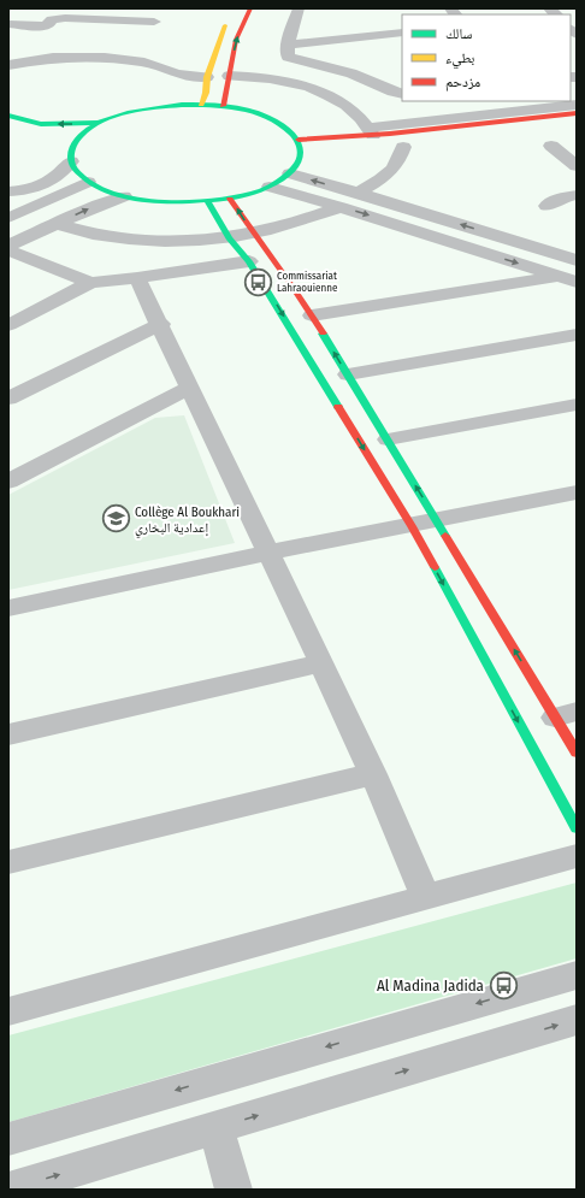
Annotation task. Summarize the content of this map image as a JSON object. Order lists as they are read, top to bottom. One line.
{"places":{"bus stop":["Commissariat Lahraouienne","Al Madina Jadida"],"school or university":["Collège Al Boukhari إعدادية البخاري"]},"legend":["سالك","بطيء","مزدحم"]}
